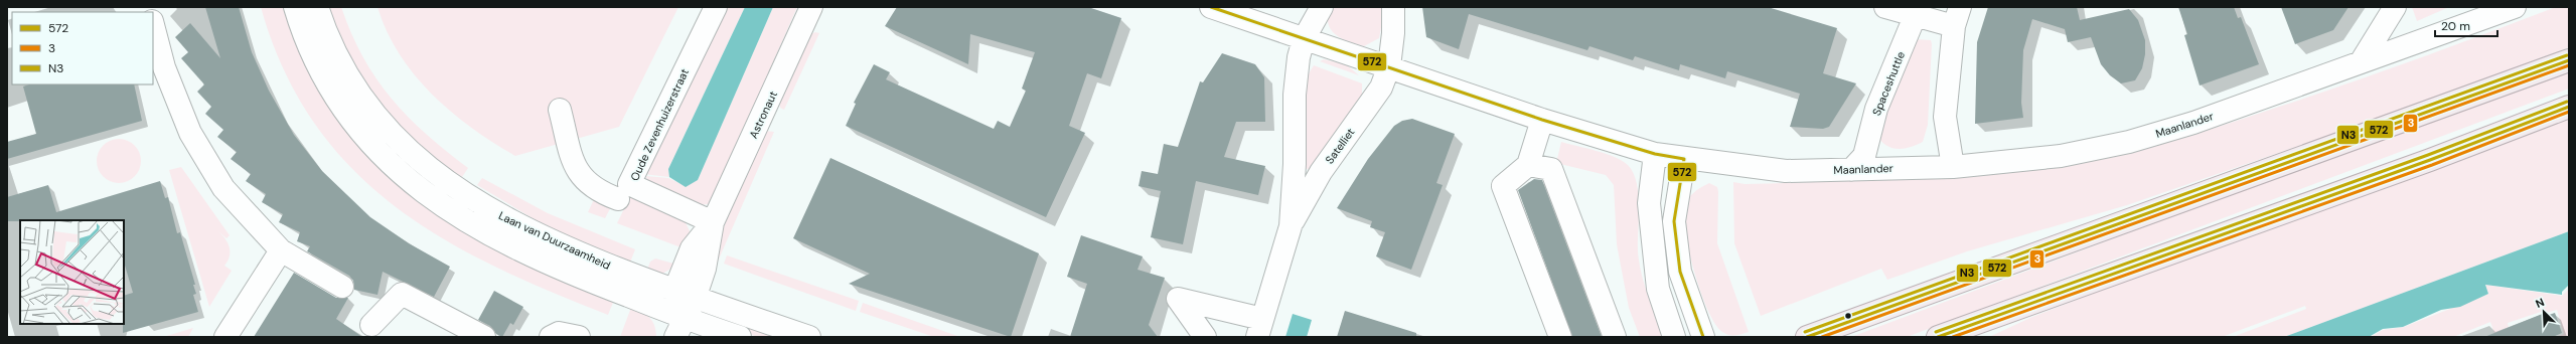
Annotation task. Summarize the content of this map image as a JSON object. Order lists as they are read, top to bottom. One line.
{"streets":{"street":["Spaceshuttle","Astronaut","Oude Zevenhuizerstraat","Maanlander","Satelliet","Laan van Duurzaamheid"]},"crossings":[["Spaceshuttle","Maanlander"],["Astronaut","Oude Zevenhuizerstraat"],["Astronaut","Laan van Duurzaamheid"],["Maanlander","Satelliet"]],"lines":["transit line 572","transit line N3","transit line 3"],"legend":["572","3","N3"],"scale_bar":"20 m","north":"top left"}
